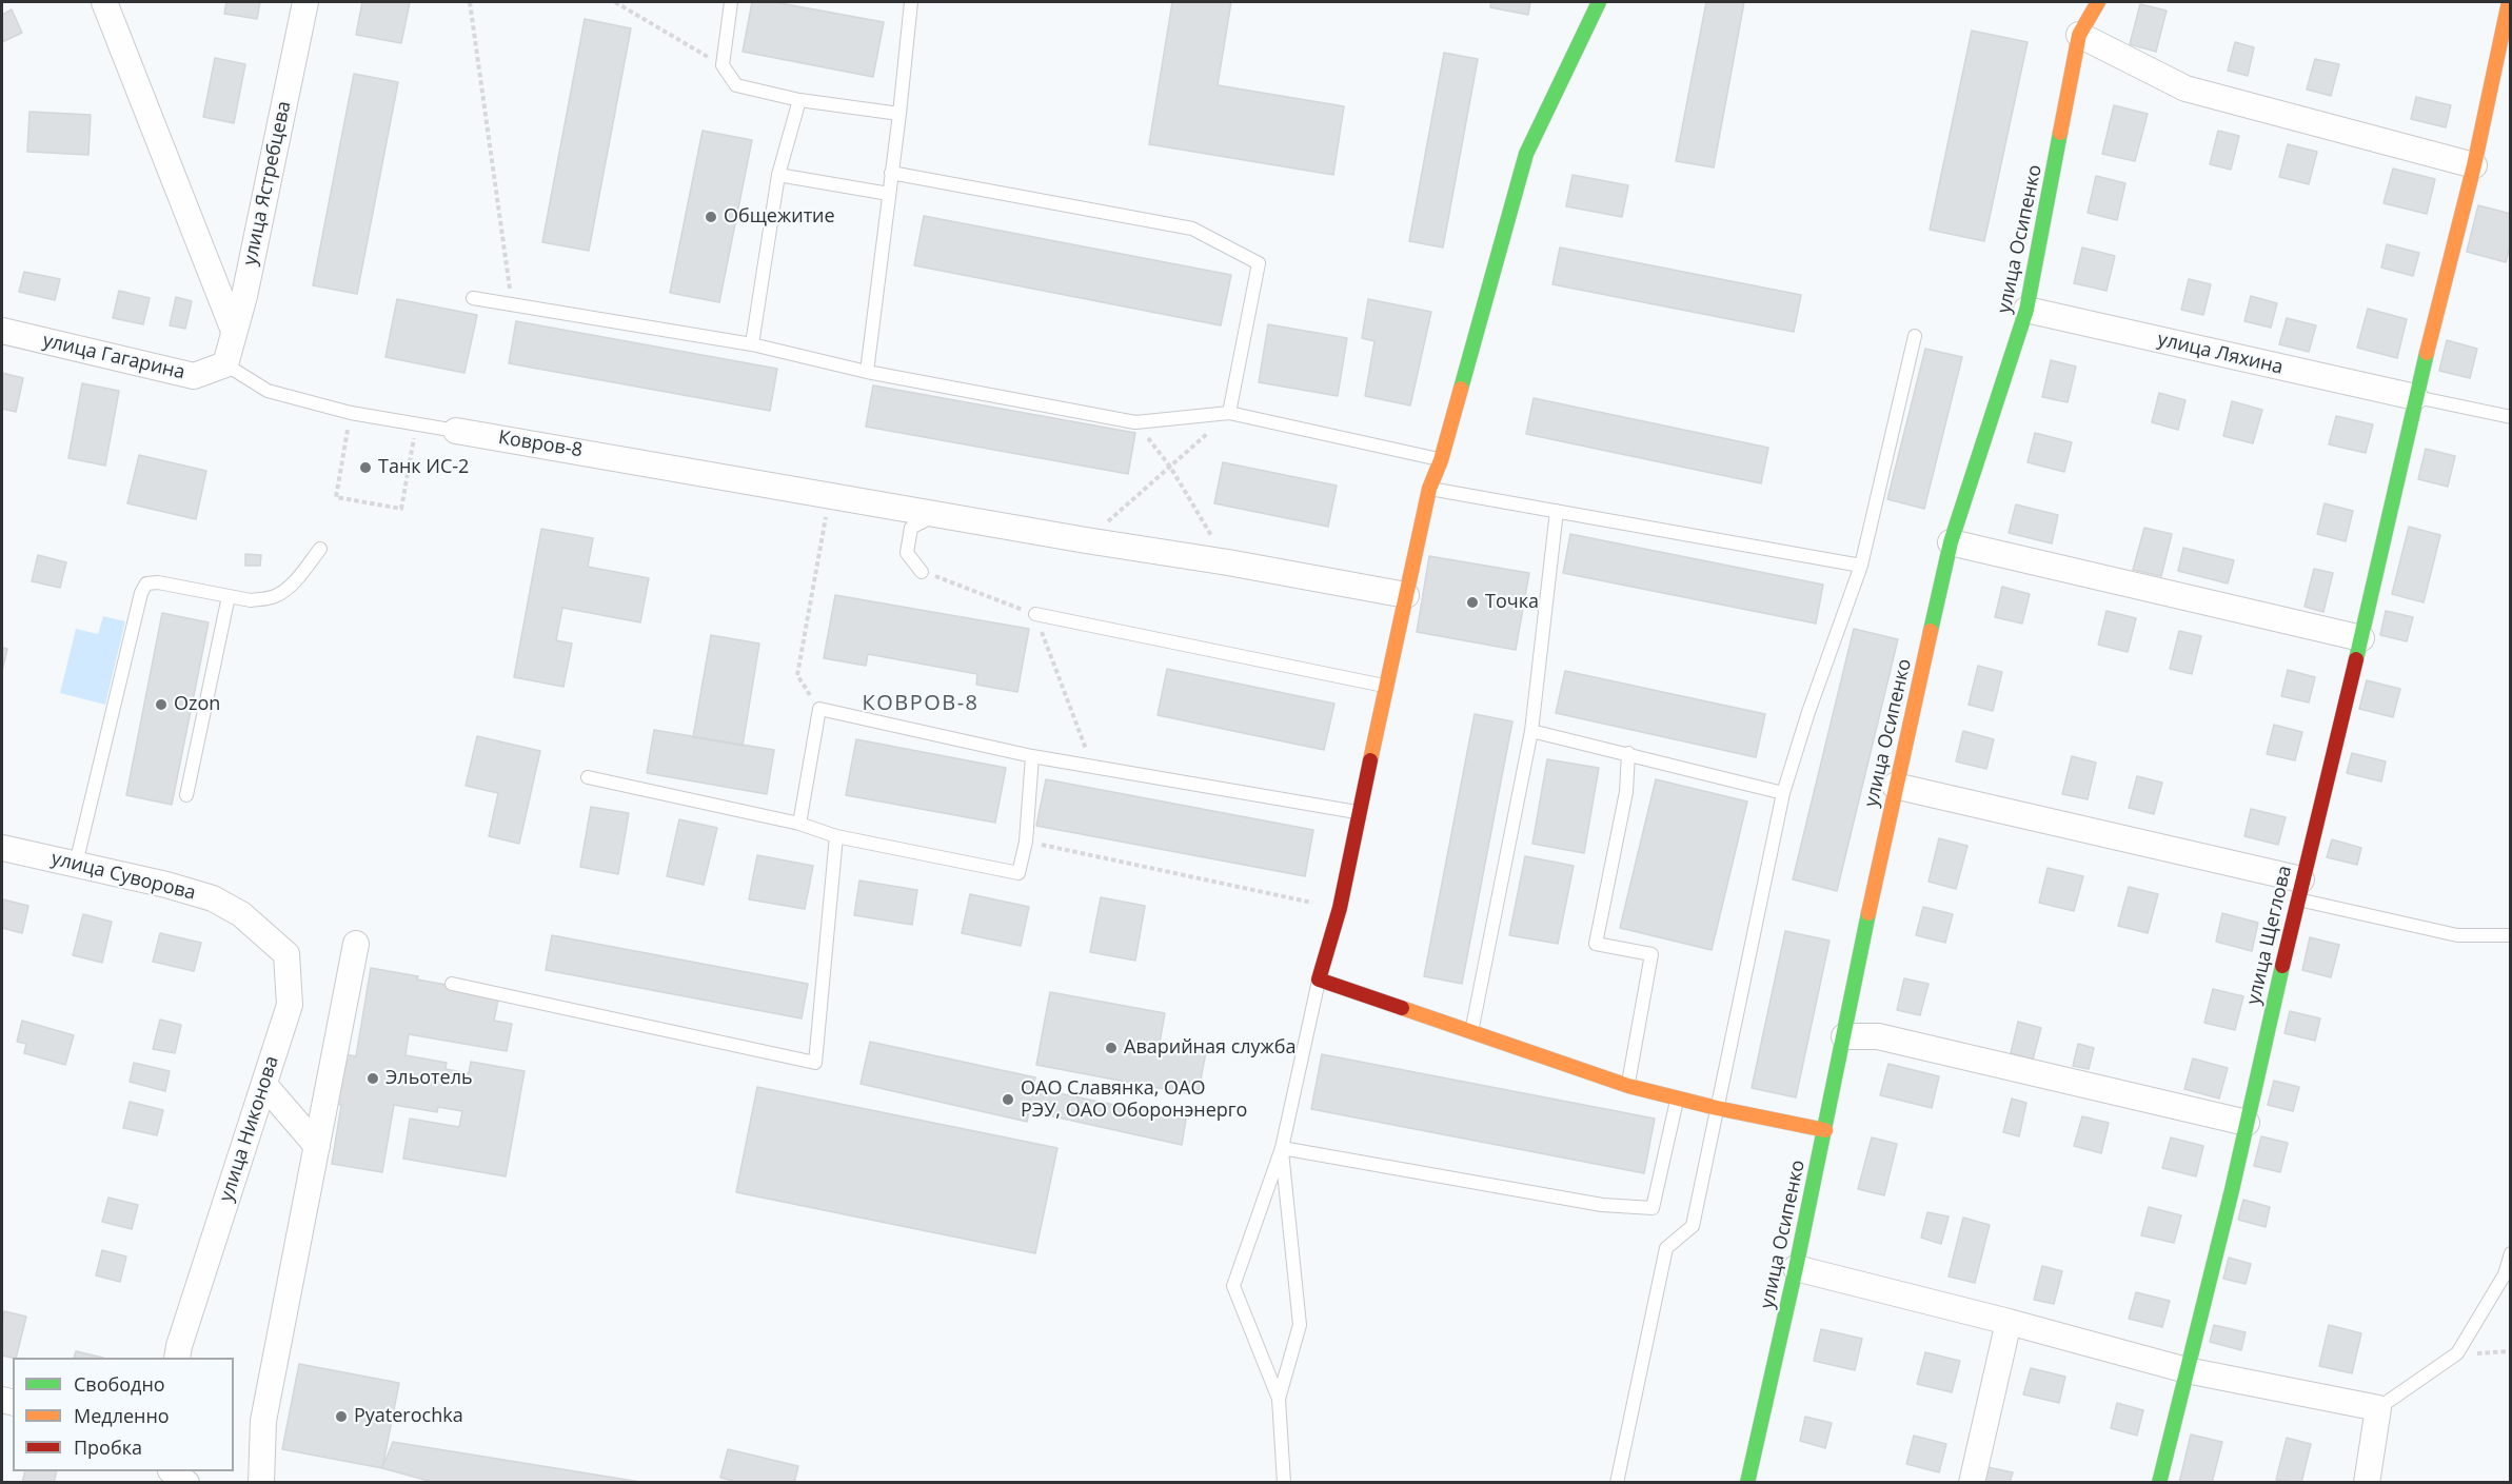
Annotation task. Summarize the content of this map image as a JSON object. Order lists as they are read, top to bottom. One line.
{"streets":{"street":["улица Ястребцева","улица Осипенко","улица Ляхина","улица Гагарина","Ковров-8","улица Суворова","улица Щеглова","улица Никонова"]},"crossings":[["улица Ястребцева","улица Гагарина"],["улица Осипенко","улица Ляхина"],["улица Ляхина","улица Щеглова"],["улица Суворова","улица Никонова"]],"districts":["КОВРОВ-8"],"places":["Общежитие","Танк ИС-2","Точка","Ozon","Аварийная служба","Эльотель","ОАО Славянка, ОАО РЭУ, ОАО Оборонэнерго","Pyaterochka"],"legend":["Свободно","Медленно","Пробка"]}
